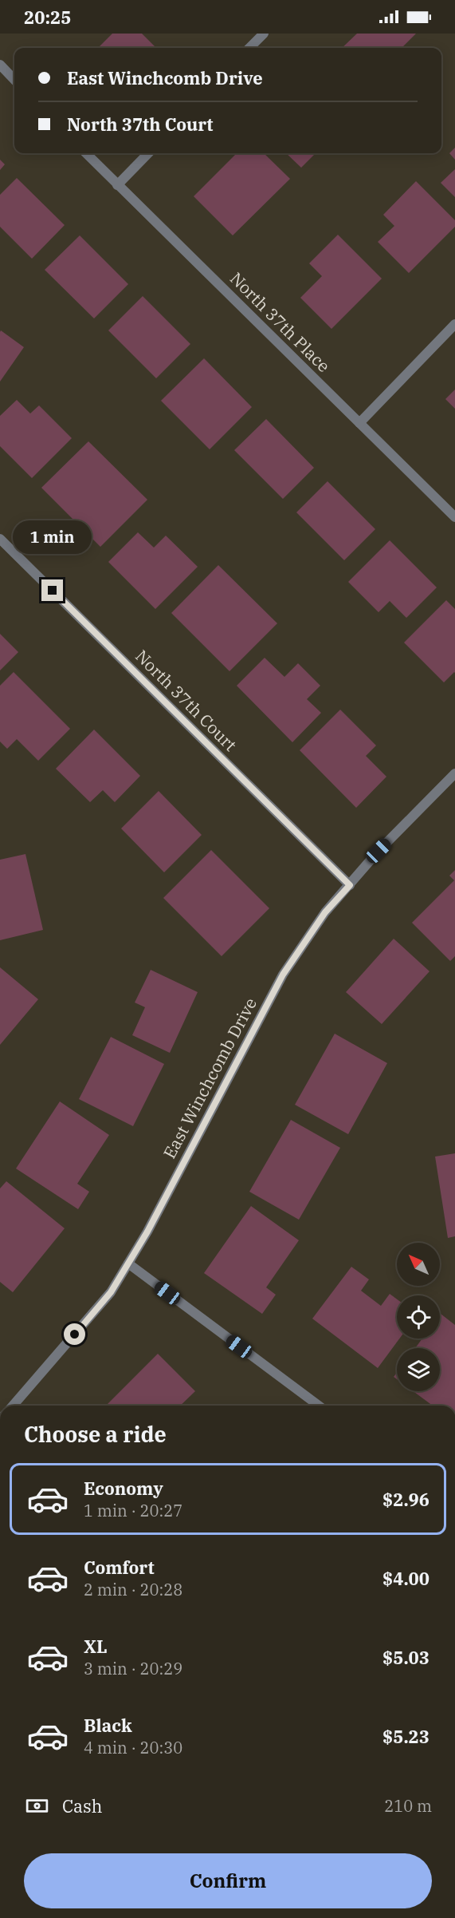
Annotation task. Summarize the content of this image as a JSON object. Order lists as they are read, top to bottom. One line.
{"streets":{"street":["North 37th Place","North 37th Court","East Winchcomb Drive"]},"crossings":[["North 37th Court","East Winchcomb Drive"]],"north":"top left","page":{"status":"20:25","banner":["East Winchcomb Drive","North 37th Court"],"bubble":"1 min","heading":"Choose a ride","list":[{"name":"Economy","note":"1 min · 20:27","value":"$2.96"},{"name":"Comfort","note":"2 min · 20:28","value":"$4.00"},{"name":"XL","note":"3 min · 20:29","value":"$5.03"},{"name":"Black","note":"4 min · 20:30","value":"$5.23"}],"pay":["Cash","210 m"],"buttons":"Confirm"}}
